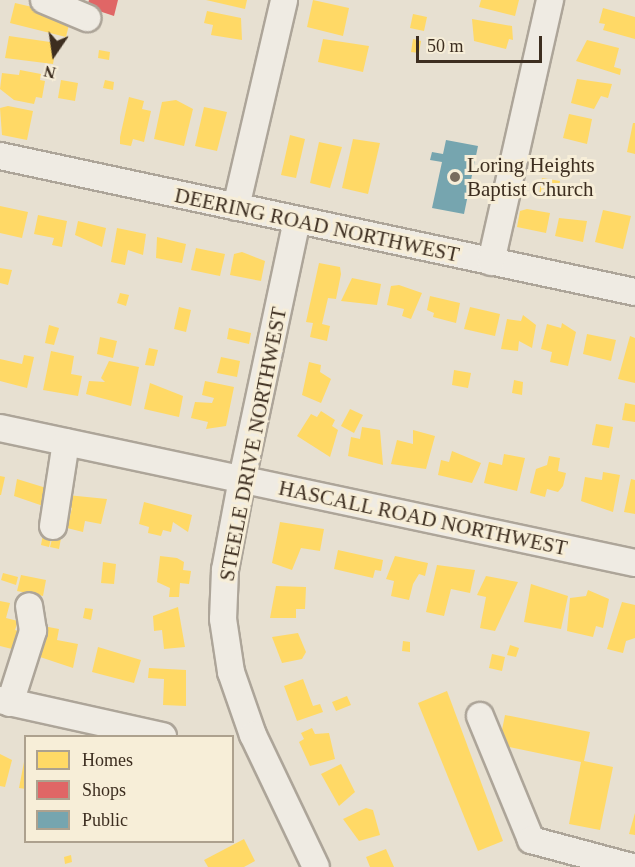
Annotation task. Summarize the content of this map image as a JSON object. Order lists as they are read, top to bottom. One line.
{"streets":{"street":["DEERING ROAD NORTHWEST","STEELE DRIVE NORTHWEST","HASCALL ROAD NORTHWEST"]},"crossings":[["DEERING ROAD NORTHWEST","STEELE DRIVE NORTHWEST"],["STEELE DRIVE NORTHWEST","HASCALL ROAD NORTHWEST"]],"places":["Loring Heights Baptist Church"],"legend":["Homes","Shops","Public"],"scale_bar":"50 m","north":"bottom"}
